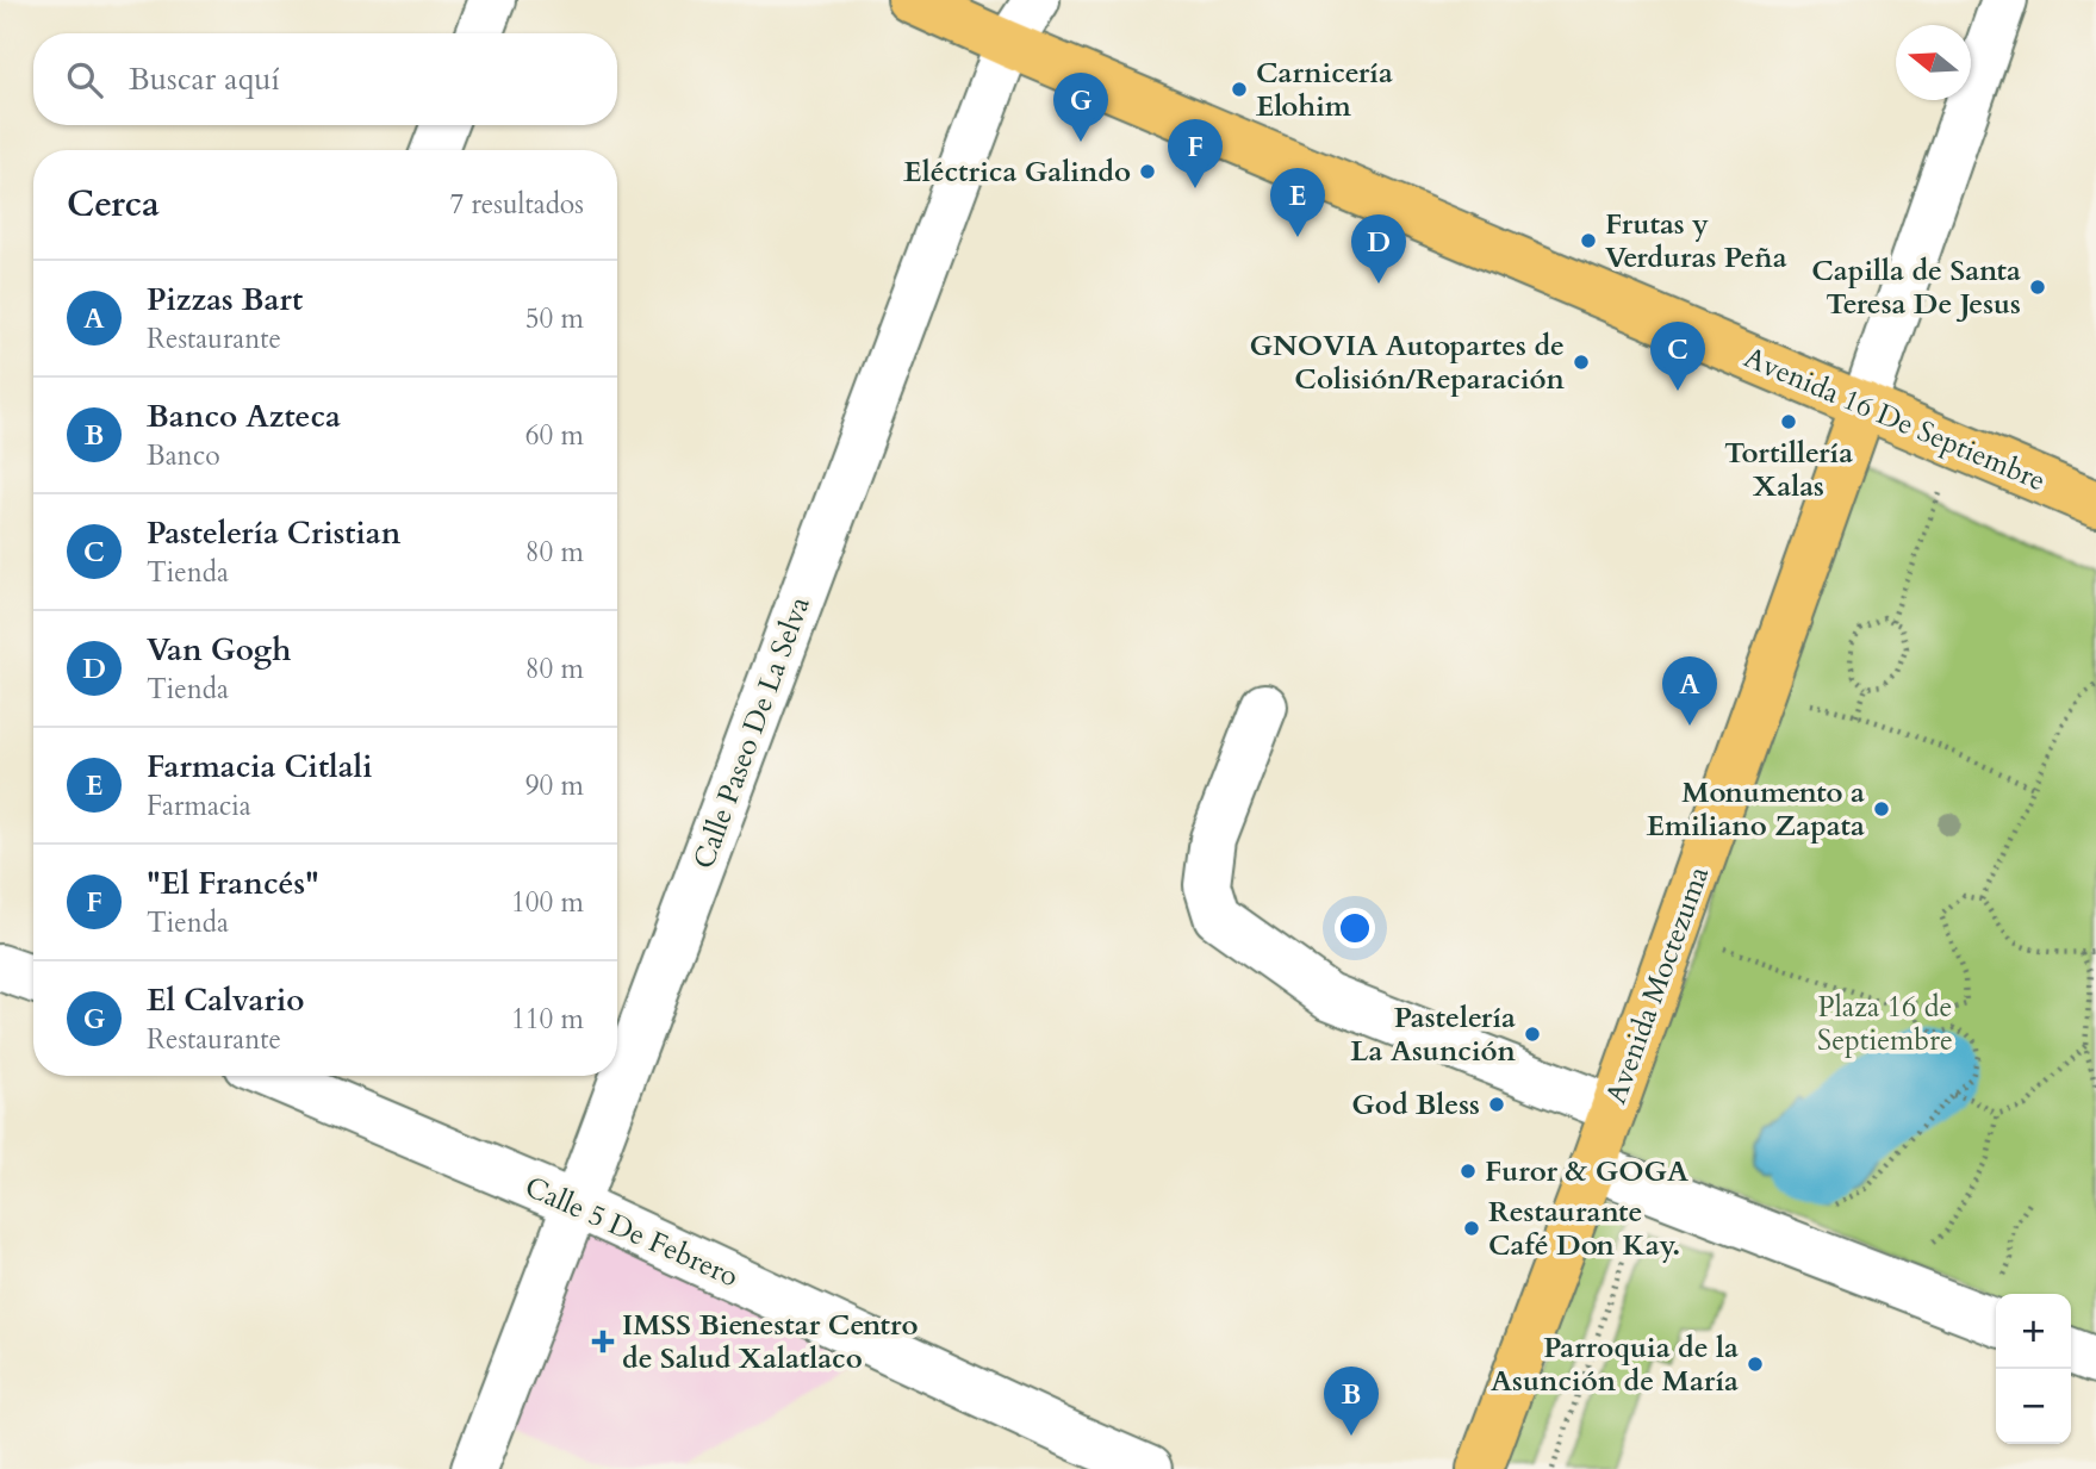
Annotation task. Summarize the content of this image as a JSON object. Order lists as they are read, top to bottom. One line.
{"streets":{"main road":["Avenida 16 De Septiembre","Avenida Moctezuma"],"street":["Calle Paseo De La Selva","Calle 5 De Febrero"]},"crossings":[["Avenida 16 De Septiembre","Calle Paseo De La Selva"],["Avenida 16 De Septiembre","Avenida Moctezuma"],["Calle Paseo De La Selva","Calle 5 De Febrero"]],"parks":["Plaza 16 de Septiembre"],"places":{"other":["Carnicería Elohim","Eléctrica Galindo","Frutas y Verduras Peña","Capilla de Santa Teresa De Jesus","GNOVIA Autopartes de Colisión/Reparación","Tortillería Xalas","Monumento a Emiliano Zapata","Pastelería La Asunción","God Bless","Furor & GOGA","Restaurante Café Don Kay.","Parroquia de la Asunción de María"],"health":["IMSS Bienestar Centro de Salud Xalatlaco"]},"north":"left","page":{"search":"Buscar aquí","pins":["G","F","E","D","C","A","B"],"heading":["Cerca","7 resultados"],"list":[{"mark":"A","name":"Pizzas Bart","note":"Restaurante","value":"50 m"},{"mark":"B","name":"Banco Azteca","note":"Banco","value":"60 m"},{"mark":"C","name":"Pastelería Cristian","note":"Tienda","value":"80 m"},{"mark":"D","name":"Van Gogh","note":"Tienda","value":"80 m"},{"mark":"E","name":"Farmacia Citlali","note":"Farmacia","value":"90 m"},{"mark":"F","name":"\"El Francés\"","note":"Tienda","value":"100 m"},{"mark":"G","name":"El Calvario","note":"Restaurante","value":"110 m"}],"map_buttons":["+","−"]}}
